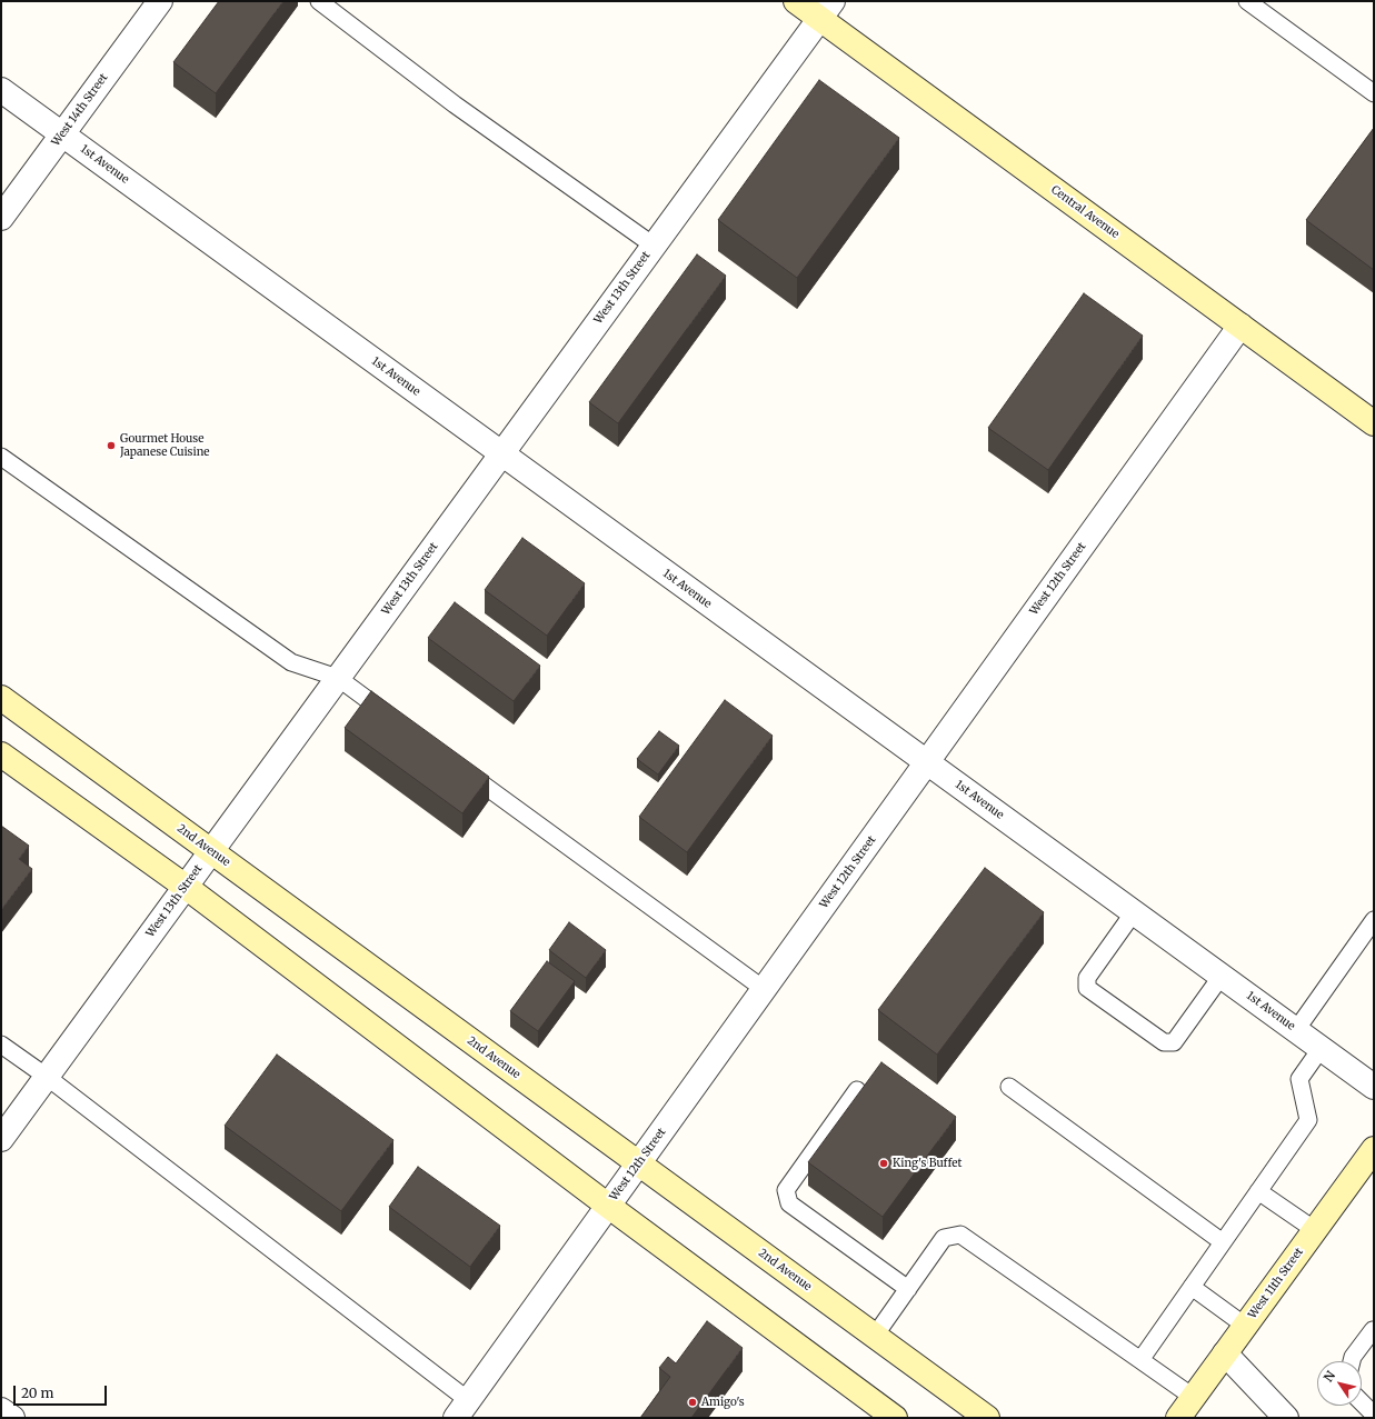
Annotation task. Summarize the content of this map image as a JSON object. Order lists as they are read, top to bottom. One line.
{"streets":{"main road":["Central Avenue","2nd Avenue","West 11th Street"],"street":["West 14th Street","1st Avenue","West 13th Street","West 12th Street"]},"crossings":[["West 14th Street","1st Avenue"],["1st Avenue","West 13th Street"],["1st Avenue","West 12th Street"],["Central Avenue","West 13th Street"],["Central Avenue","West 12th Street"],["West 13th Street","2nd Avenue"],["West 12th Street","2nd Avenue"]],"places":["Gourmet House Japanese Cuisine","King's Buffet","Amigo's"],"scale_bar":"20 m","north":"top left"}
